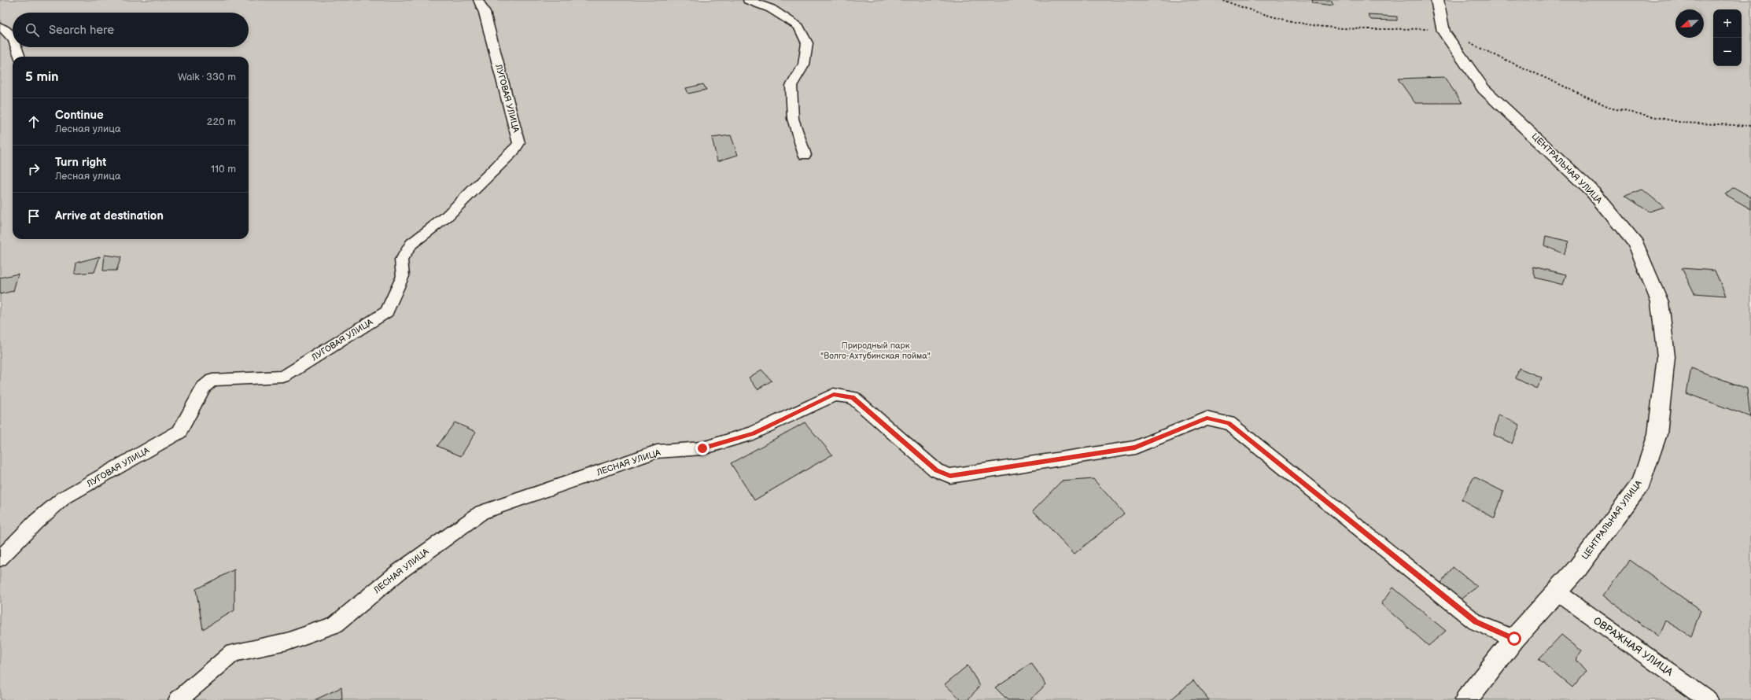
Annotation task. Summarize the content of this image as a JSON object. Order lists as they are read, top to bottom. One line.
{"streets":{"street":["ЛУГОВАЯ УЛИЦА","ЦЕНТРАЛЬНАЯ УЛИЦА","ЛЕСНАЯ УЛИЦА","ОВРАЖНАЯ УЛИЦА"]},"crossings":[["ЦЕНТРАЛЬНАЯ УЛИЦА","ЛЕСНАЯ УЛИЦА"],["ЦЕНТРАЛЬНАЯ УЛИЦА","ОВРАЖНАЯ УЛИЦА"]],"parks":["Природный парк \"Волго-Ахтубинская пойма\""],"north":"bottom left","page":{"map_buttons":["+","−"],"search":"Search here","heading":["5 min","Walk · 330 m"],"list":[["Continue","Лесная улица","220 m"],["Turn right","Лесная улица","110 m"],"Arrive at destination"]}}
